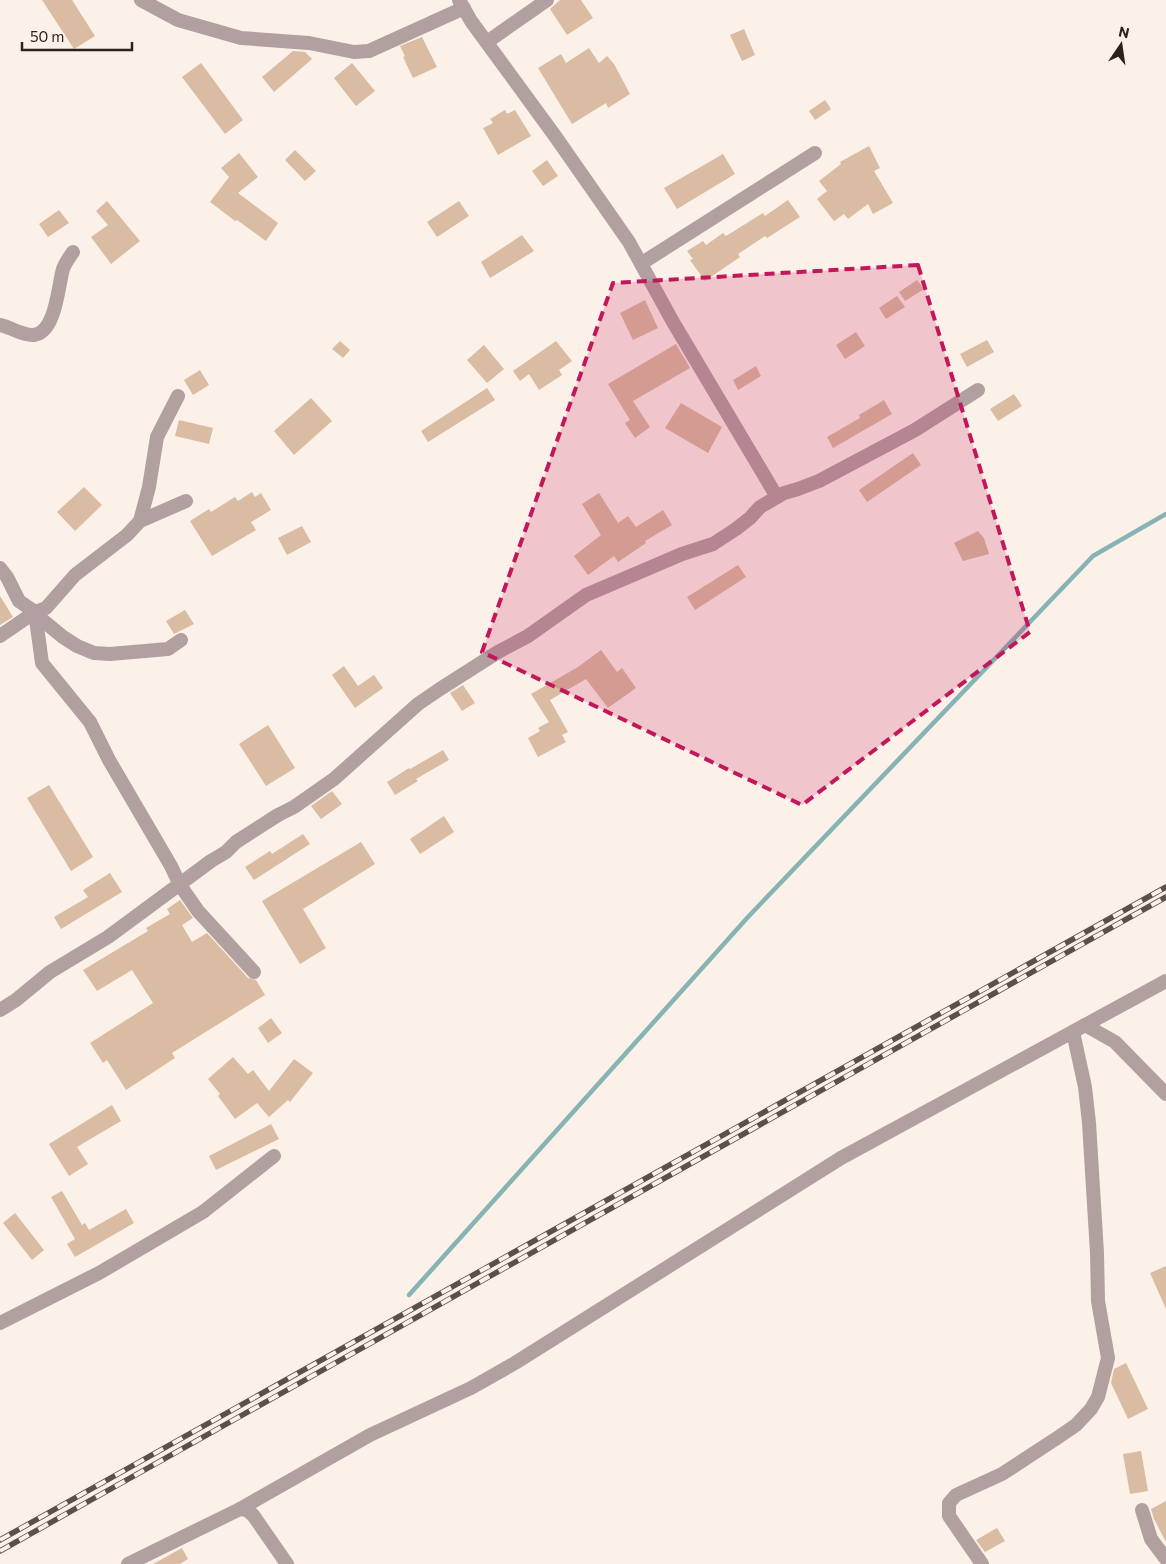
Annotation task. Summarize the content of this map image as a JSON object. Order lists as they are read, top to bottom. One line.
{"scale_bar":"50 m","north":"top"}
